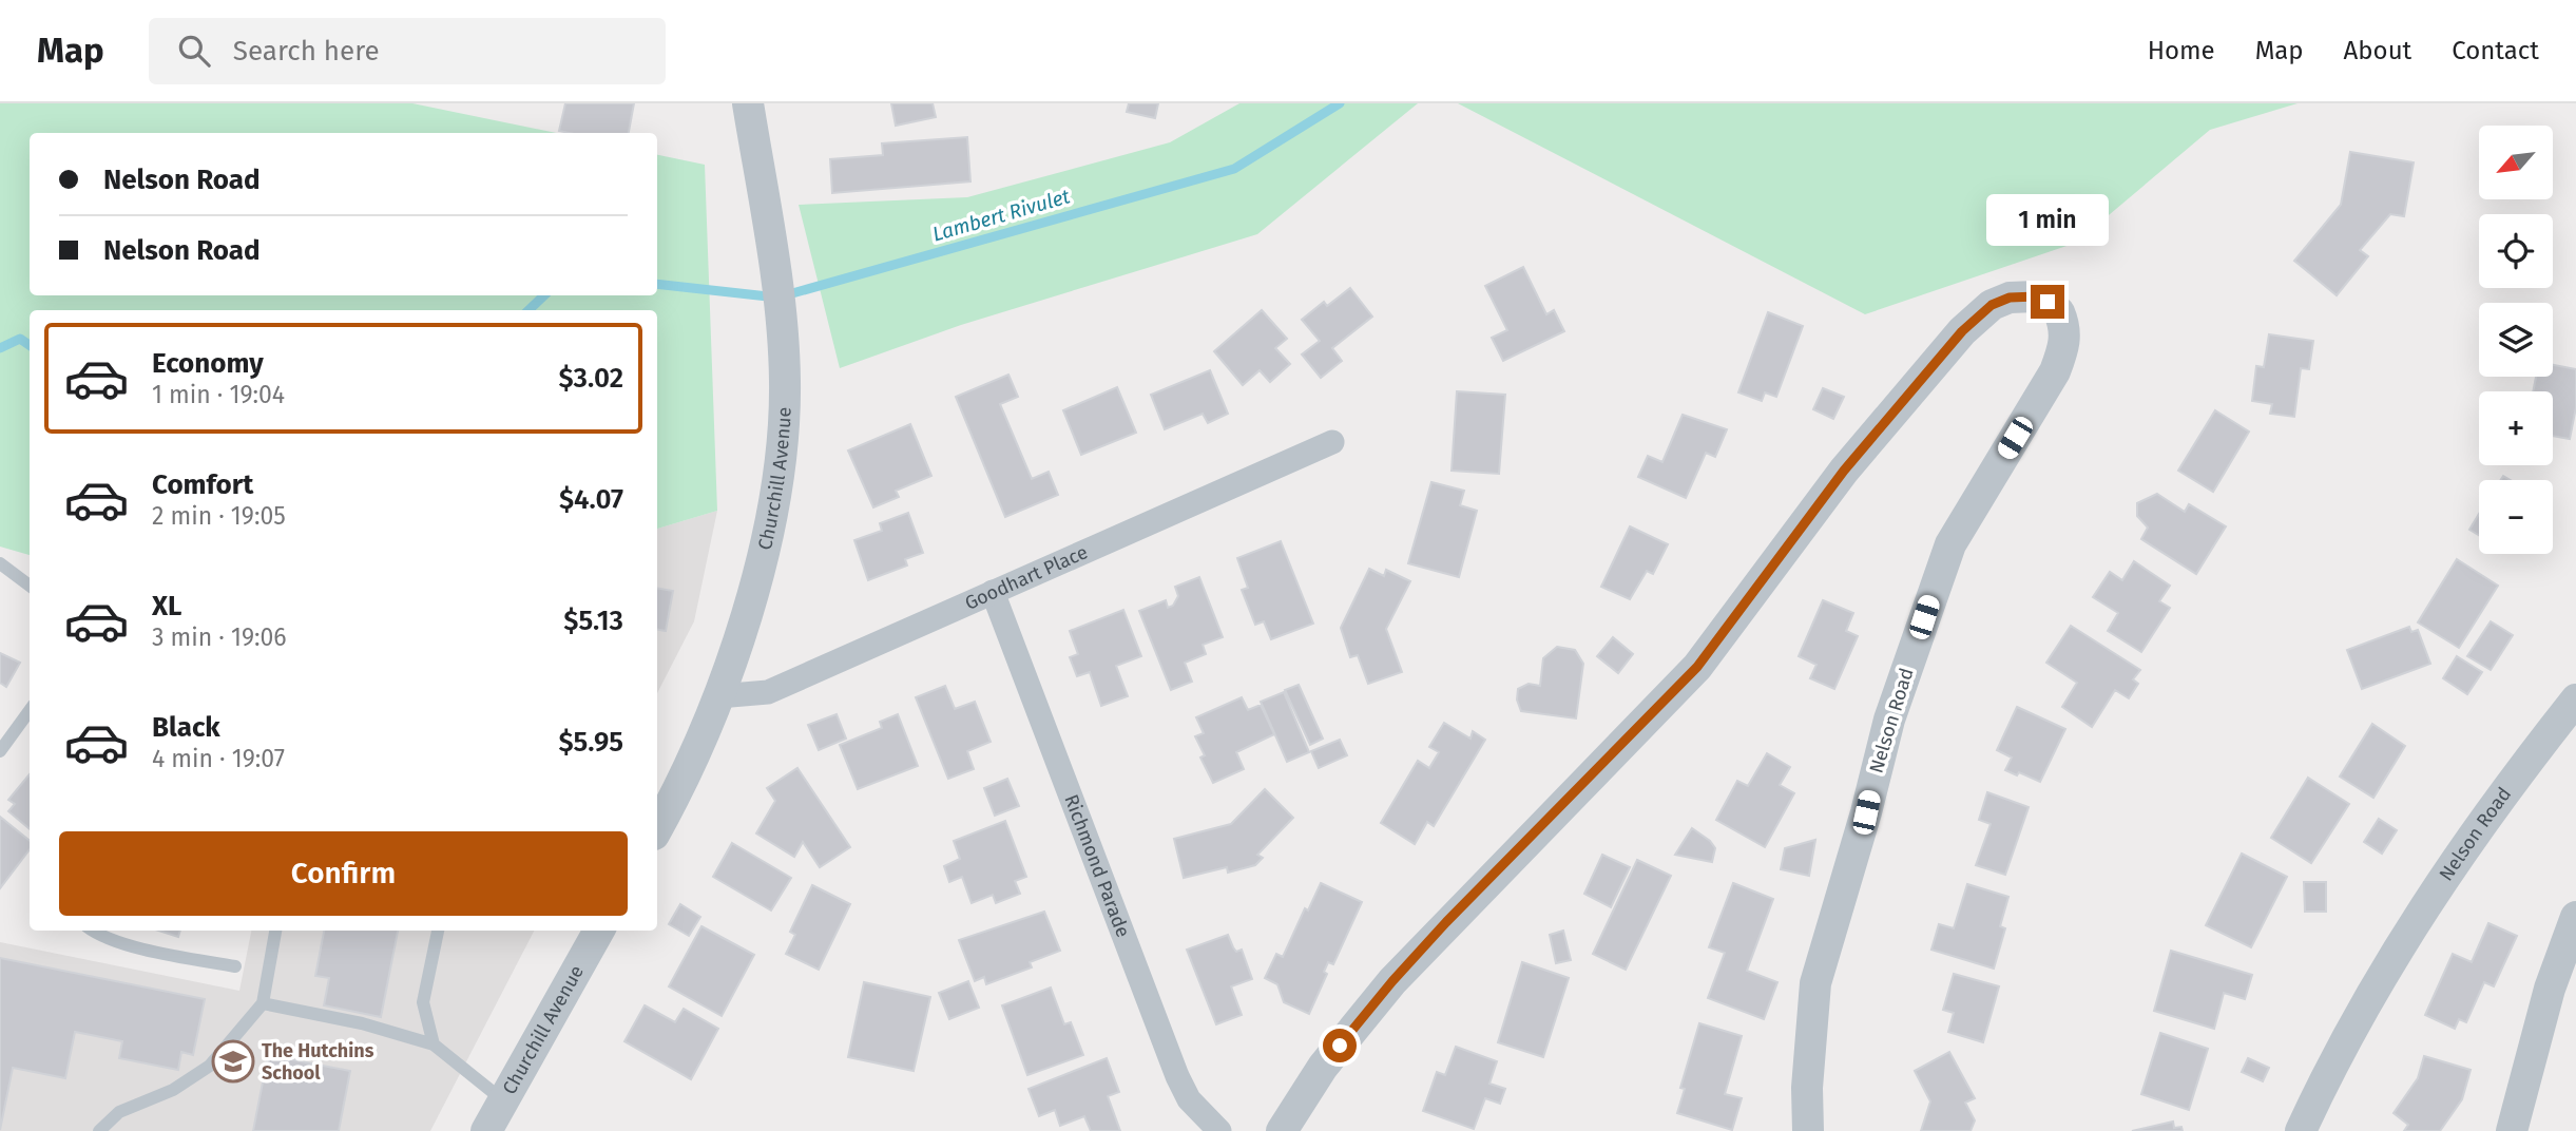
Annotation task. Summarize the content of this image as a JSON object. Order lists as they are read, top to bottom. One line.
{"streets":{"street":["Churchill Avenue","Goodhart Place","Nelson Road","Richmond Parade"]},"crossings":[["Churchill Avenue","Goodhart Place"],["Goodhart Place","Richmond Parade"]],"water":["Lambert Rivulet"],"places":{"school or university":["The Hutchins School"]},"north":"bottom left","page":{"header":"Map","search":"Search here","nav":["Home","Map","About","Contact"],"map_buttons":["+","−"],"banner":["Nelson Road","Nelson Road"],"bubble":"1 min","list":[{"name":"Economy","note":"1 min · 19:04","value":"$3.02"},{"name":"Comfort","note":"2 min · 19:05","value":"$4.07"},{"name":"XL","note":"3 min · 19:06","value":"$5.13"},{"name":"Black","note":"4 min · 19:07","value":"$5.95"}],"buttons":"Confirm"}}
